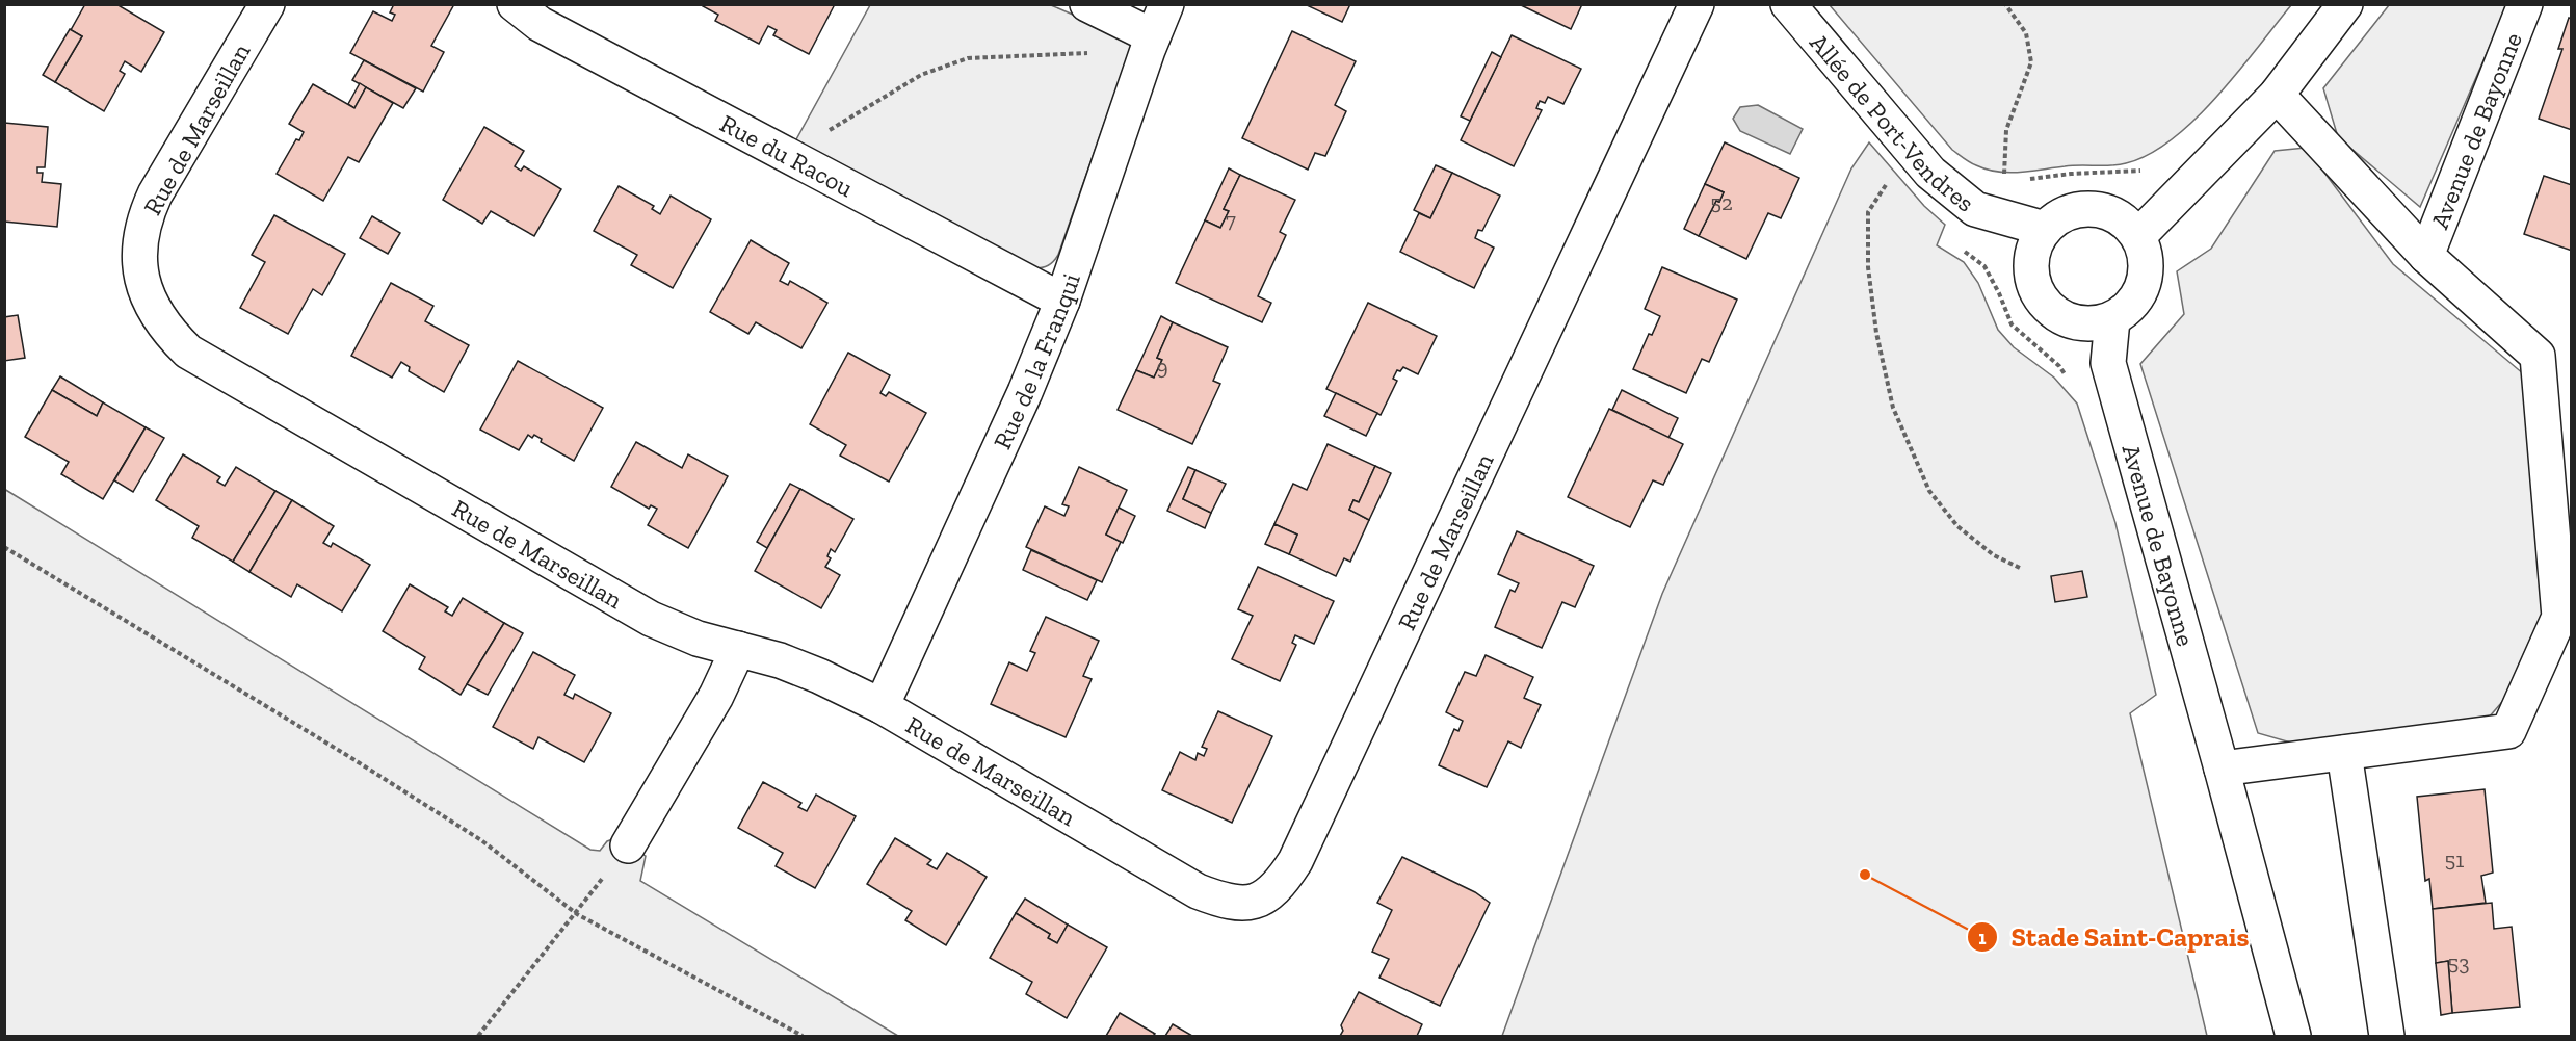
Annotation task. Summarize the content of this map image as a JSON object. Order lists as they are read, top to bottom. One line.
{"streets":{"street":["Allée de Port-Vendres","Rue de Marseillan","Avenue de Bayonne","Rue du Racou","Rue de la Franqui"]},"crossings":[["Allée de Port-Vendres","Avenue de Bayonne"],["Rue de Marseillan","Rue de la Franqui"],["Rue du Racou","Rue de la Franqui"]],"places":["Stade Saint-Caprais"],"house_numbers":["52","7","9","51","53"]}
